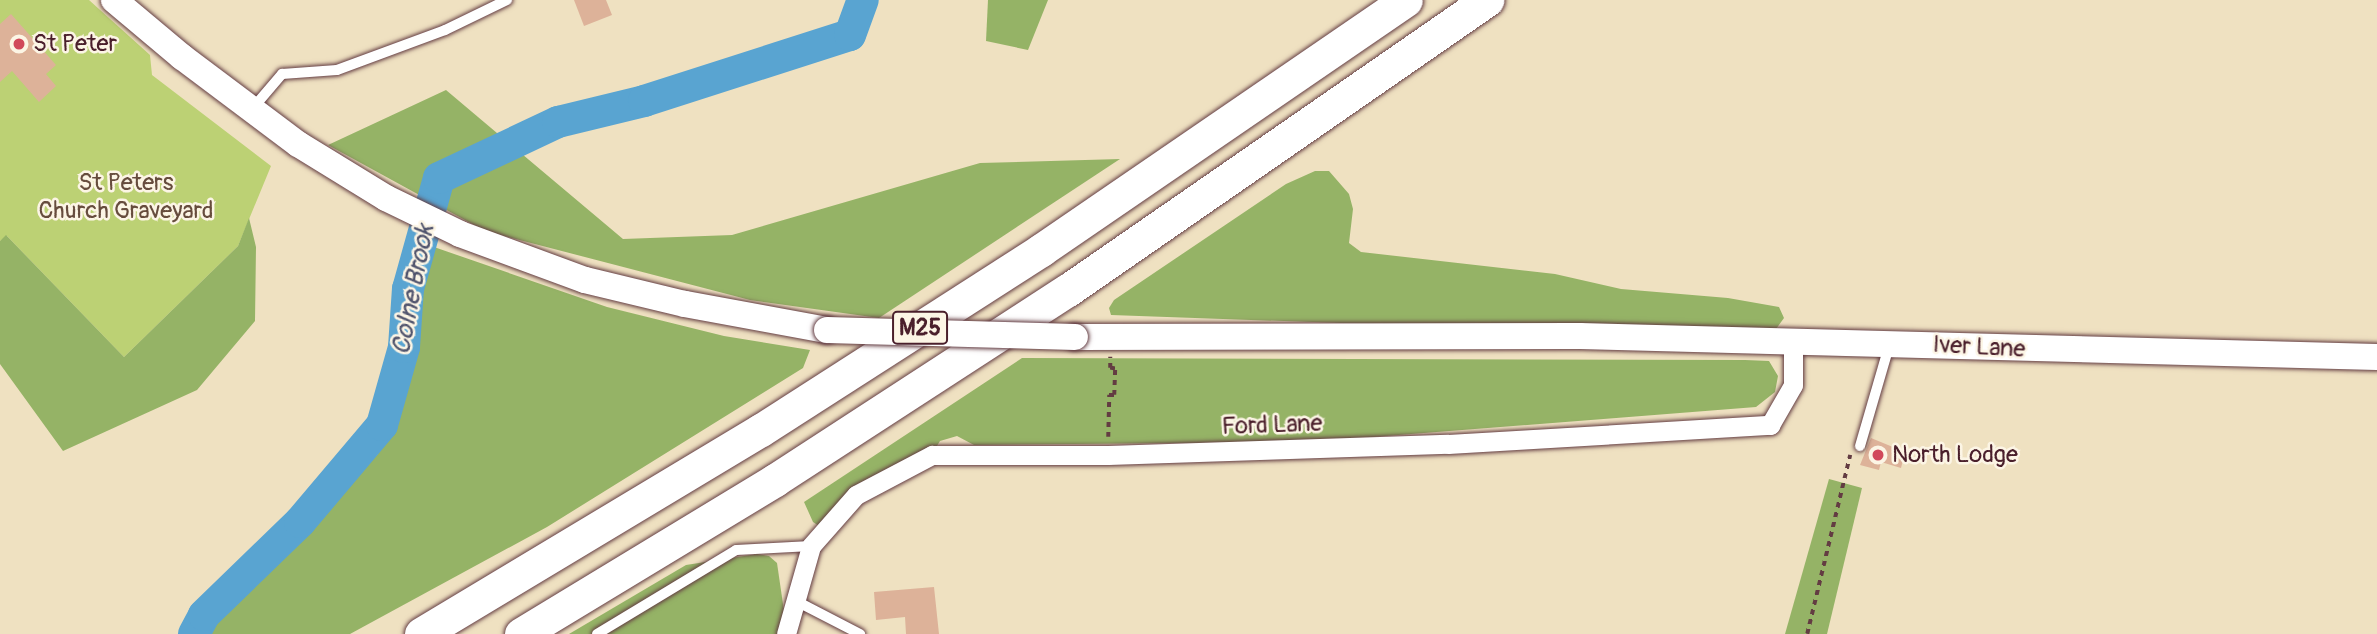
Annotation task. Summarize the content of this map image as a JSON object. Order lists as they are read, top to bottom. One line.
{"streets":{"highway":["M25"],"main road":["Iver Lane"],"street":["Ford Lane"]},"crossings":[["Iver Lane","Ford Lane"]],"water":["Colne Brook"],"parks":["St Peters Church Graveyard"],"places":["St Peter","North Lodge"]}
